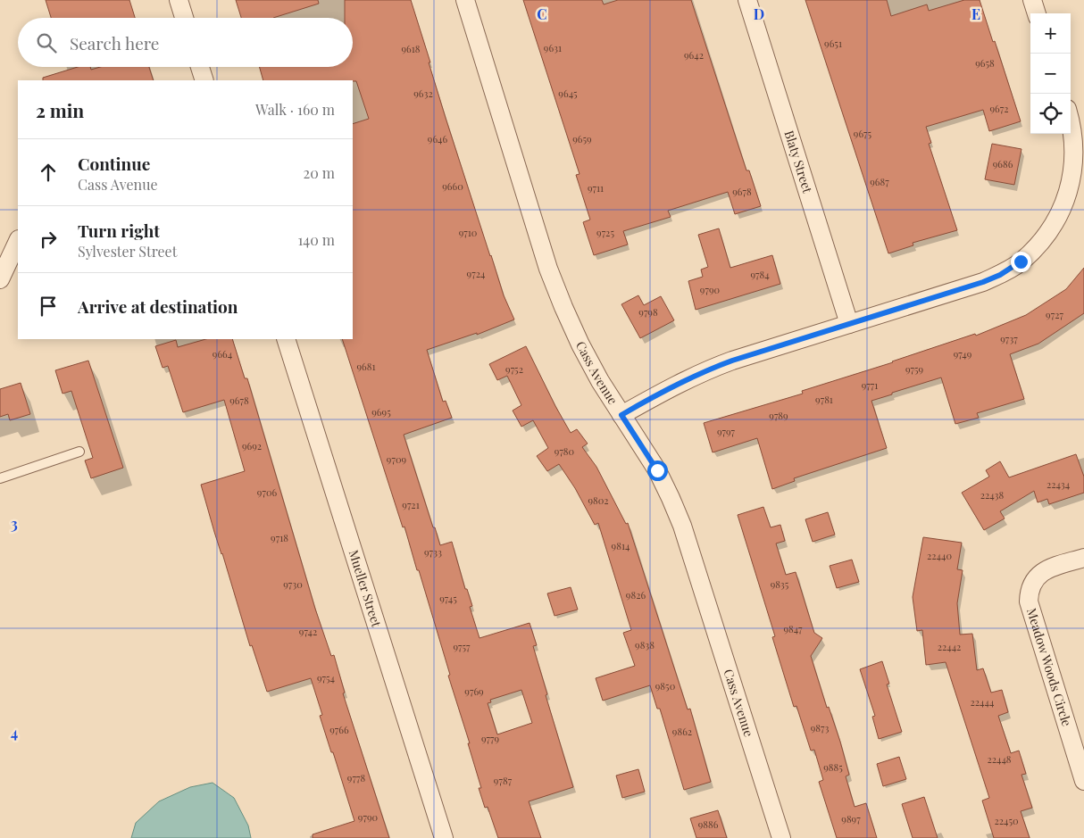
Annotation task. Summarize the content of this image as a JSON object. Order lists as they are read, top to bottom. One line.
{"streets":{"street":["Blaty Street","Cass Avenue","Mueller Street","Meadow Woods Circle"]},"house_numbers":["9651","9631","9618","9642","9658","9632","9645","9672","9675","9646","9659","9686","9687","9660","9711","9678","9710","9725","9724","9784","9790","9798","9727","9737","9664","9749","9681","9752","9759","9771","9781","9678","9695","9789","9797","9692","9780","9709","22434","9706","22438","9802","9721","9718","9814","9733","22440","9730","9835","9826","9745","9847","9742","9838","9757","22442","9754","9850","9769","22444","9873","9766","9862","9779","22448","9885","9778","9787","9790","9897","22450","9886"],"page":{"map_buttons":["+","−"],"search":"Search here","heading":["2 min","Walk · 160 m"],"list":[["Continue","Cass Avenue","20 m"],["Turn right","Sylvester Street","140 m"],"Arrive at destination"]},"grid":{"columns":["C","D","E"],"rows":["3","4"]}}
